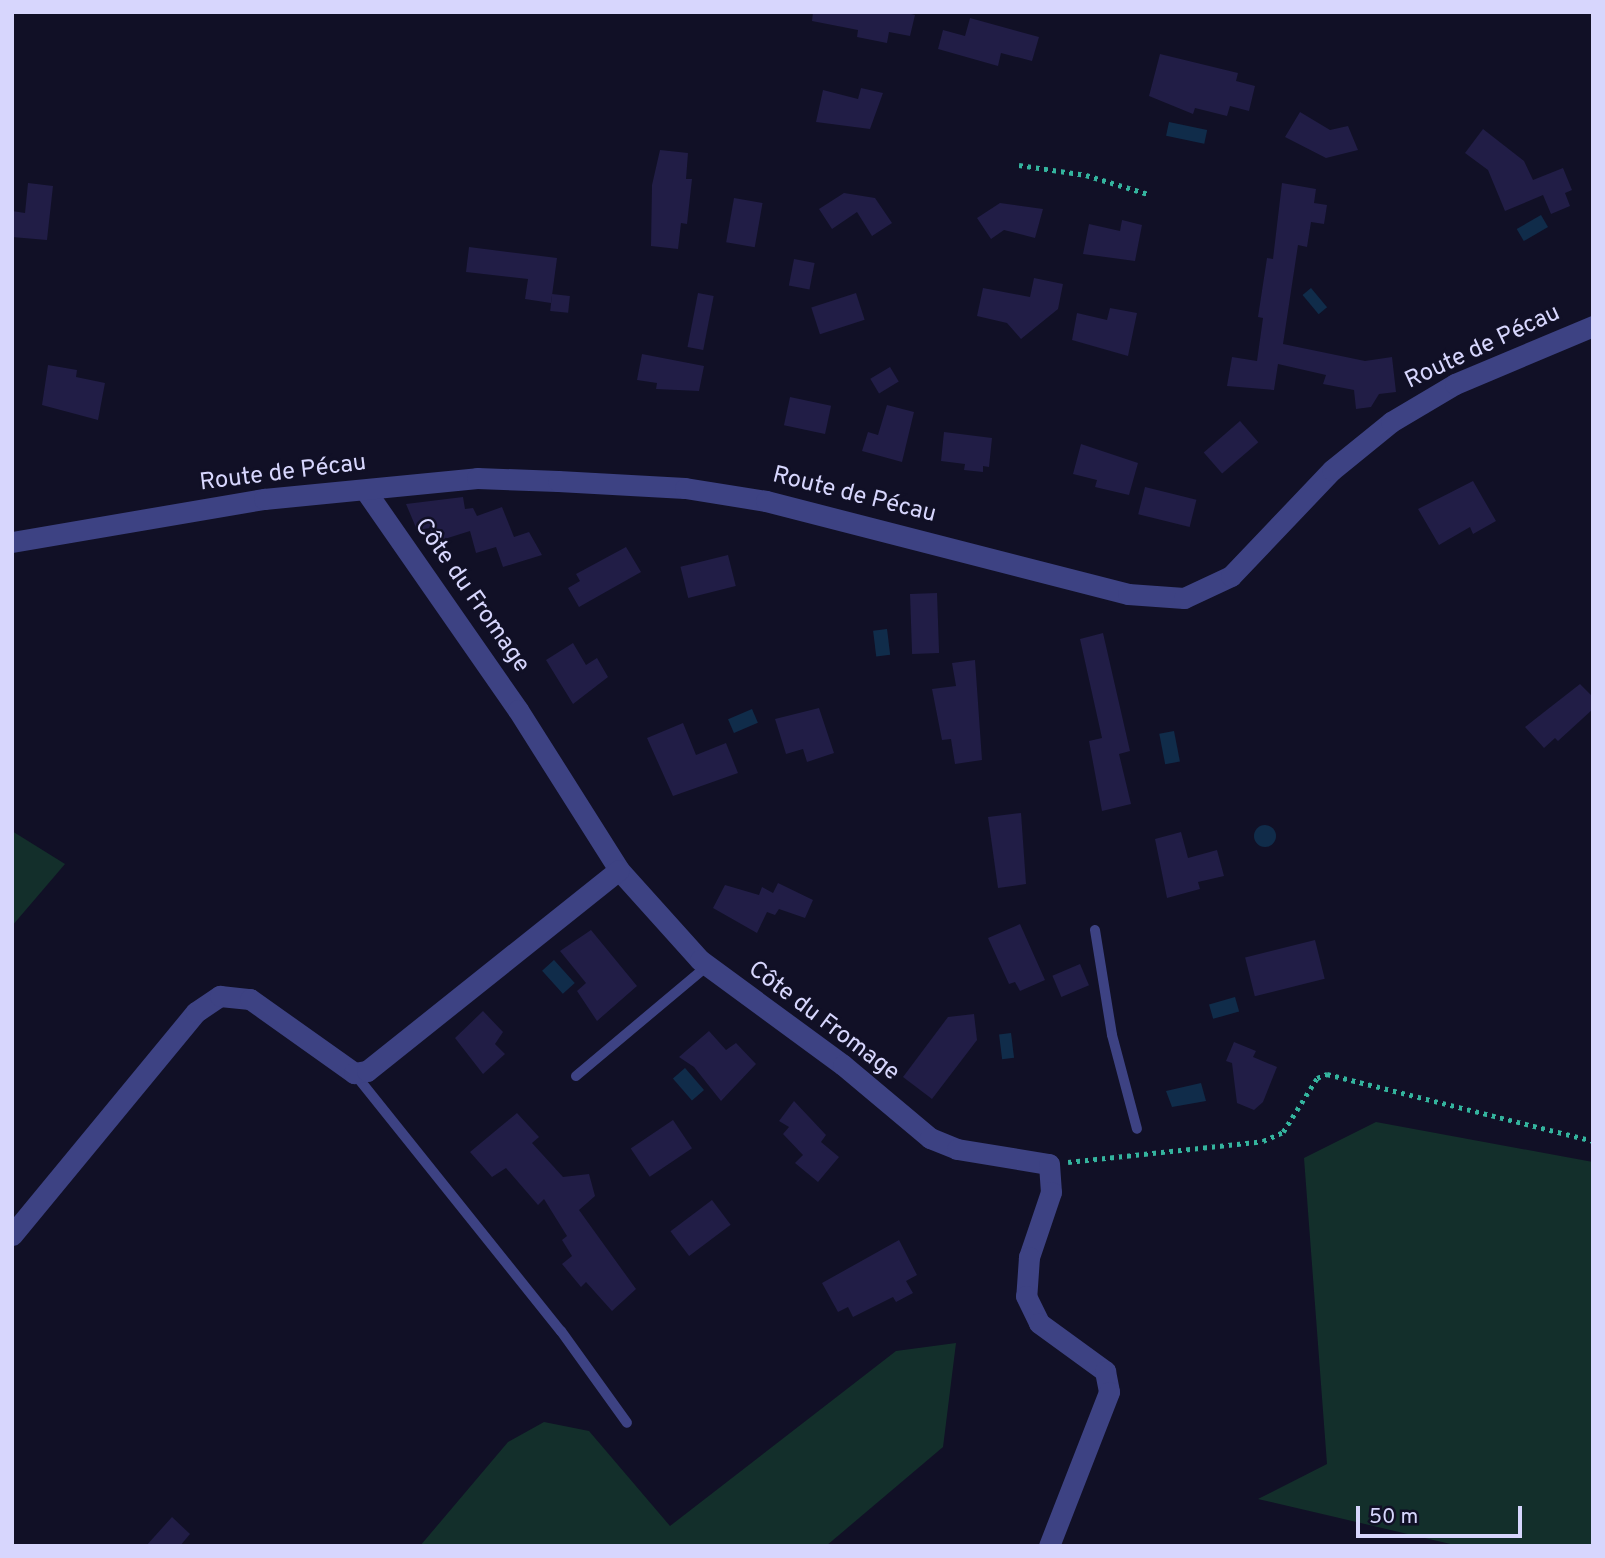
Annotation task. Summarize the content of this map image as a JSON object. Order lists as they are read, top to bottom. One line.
{"streets":{"street":["Route de Pécau","Côte du Fromage"]},"crossings":[["Route de Pécau","Côte du Fromage"]],"scale_bar":"50 m"}
